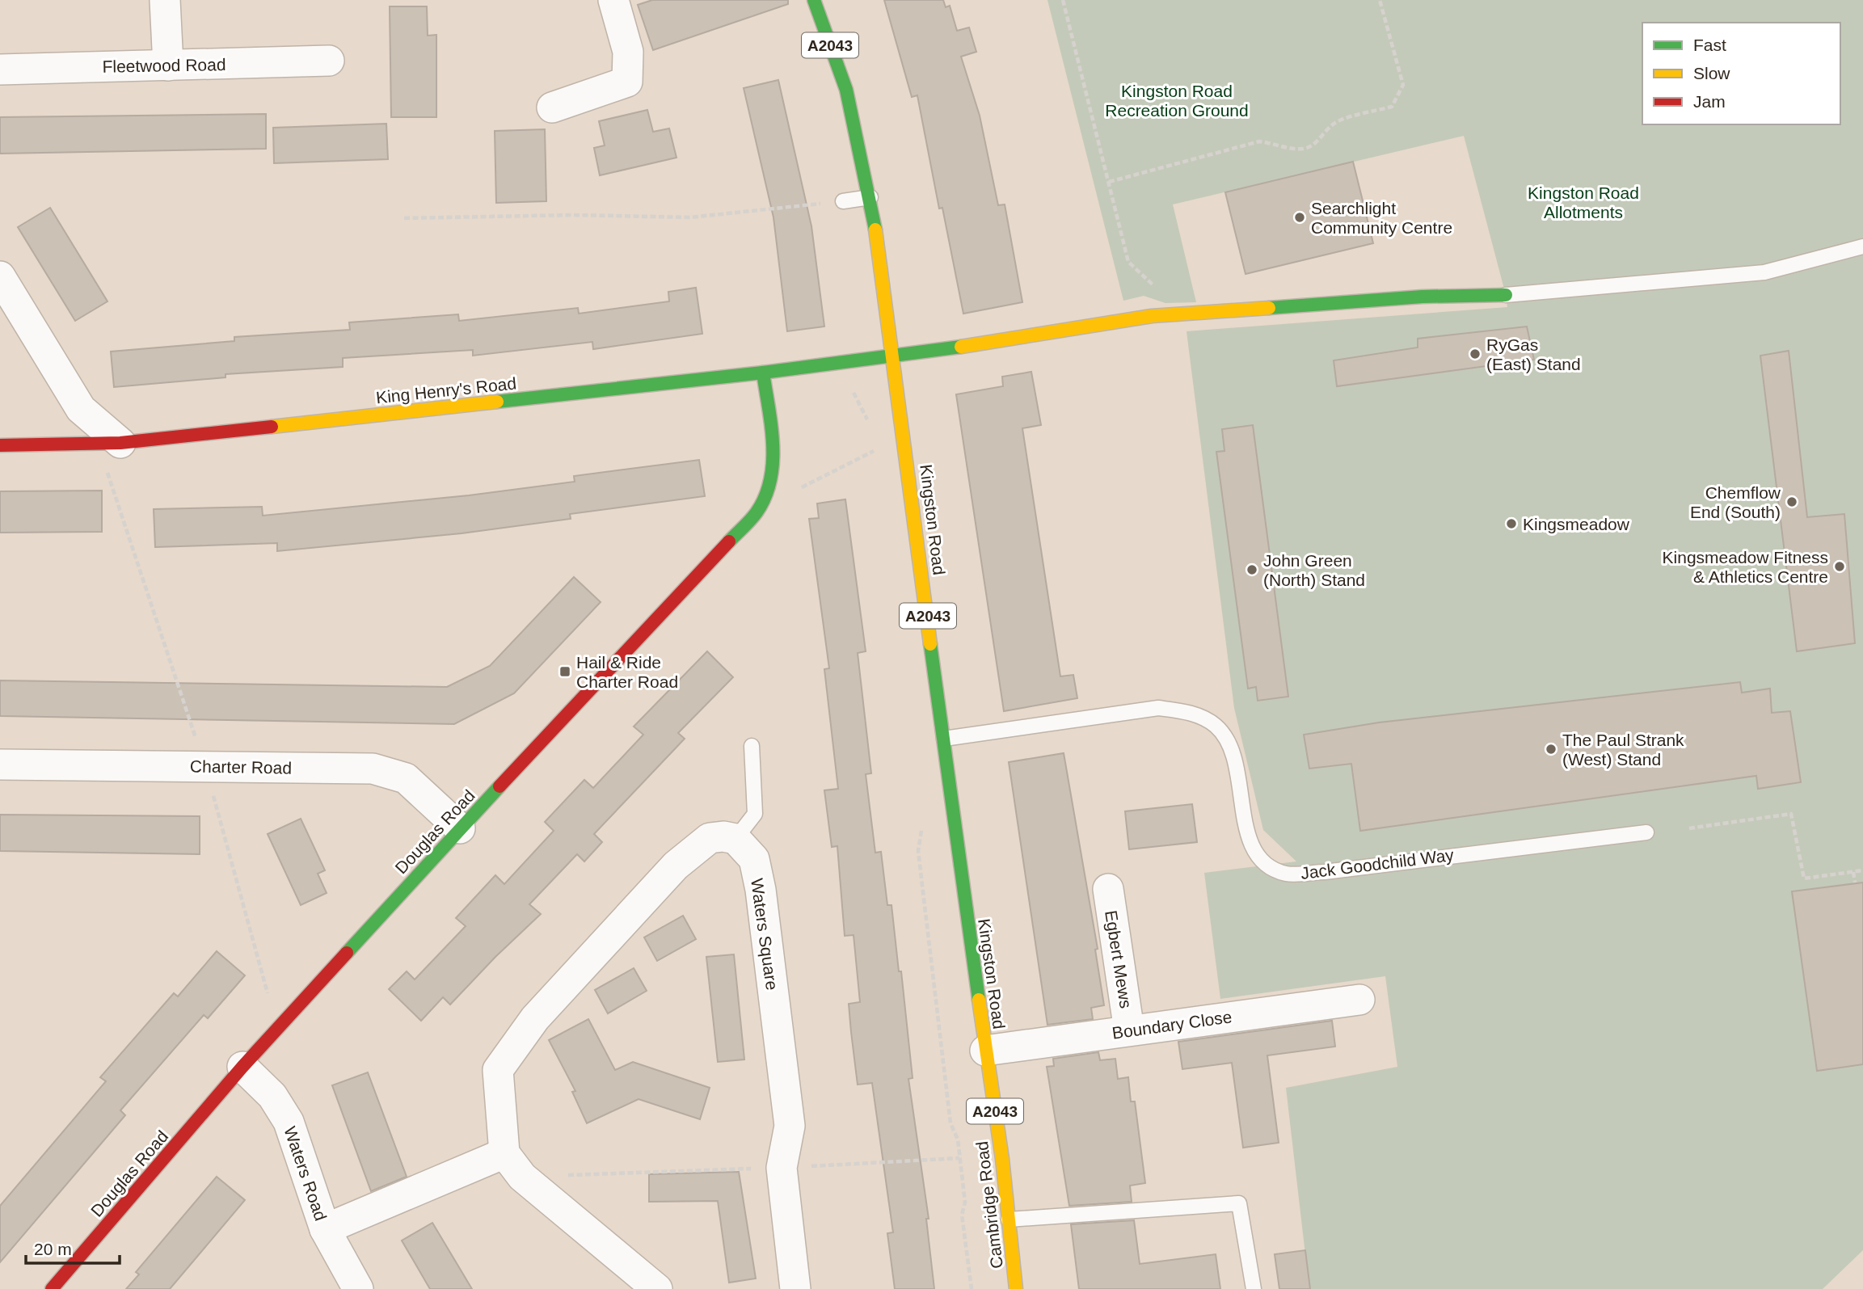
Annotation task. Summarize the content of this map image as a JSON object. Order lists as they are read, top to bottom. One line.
{"streets":{"street":["A2043","Fleetwood Road","King Henry's Road","Kingston Road","Charter Road","Douglas Road","Waters Square","Egbert Mews","Boundary Close","Waters Road","Cambridge Road"],"lane":["Jack Goodchild Way"]},"crossings":[["King Henry's Road","Kingston Road"],["King Henry's Road","Douglas Road"],["Kingston Road","Jack Goodchild Way"],["Kingston Road","Boundary Close"],["Kingston Road","Cambridge Road"],["Charter Road","Douglas Road"],["Douglas Road","Waters Road"],["Egbert Mews","Boundary Close"],["Boundary Close","Cambridge Road"]],"parks":["Kingston Road Recreation Ground","Kingston Road Allotments"],"places":{"other":["Searchlight Community Centre","RyGas (East) Stand","Chemflow End (South)","Kingsmeadow","Kingsmeadow Fitness & Athletics Centre","John Green (North) Stand","The Paul Strank (West) Stand"],"transit":["Hail & Ride Charter Road"]},"legend":["Fast","Slow","Jam"],"scale_bar":"20 m"}
